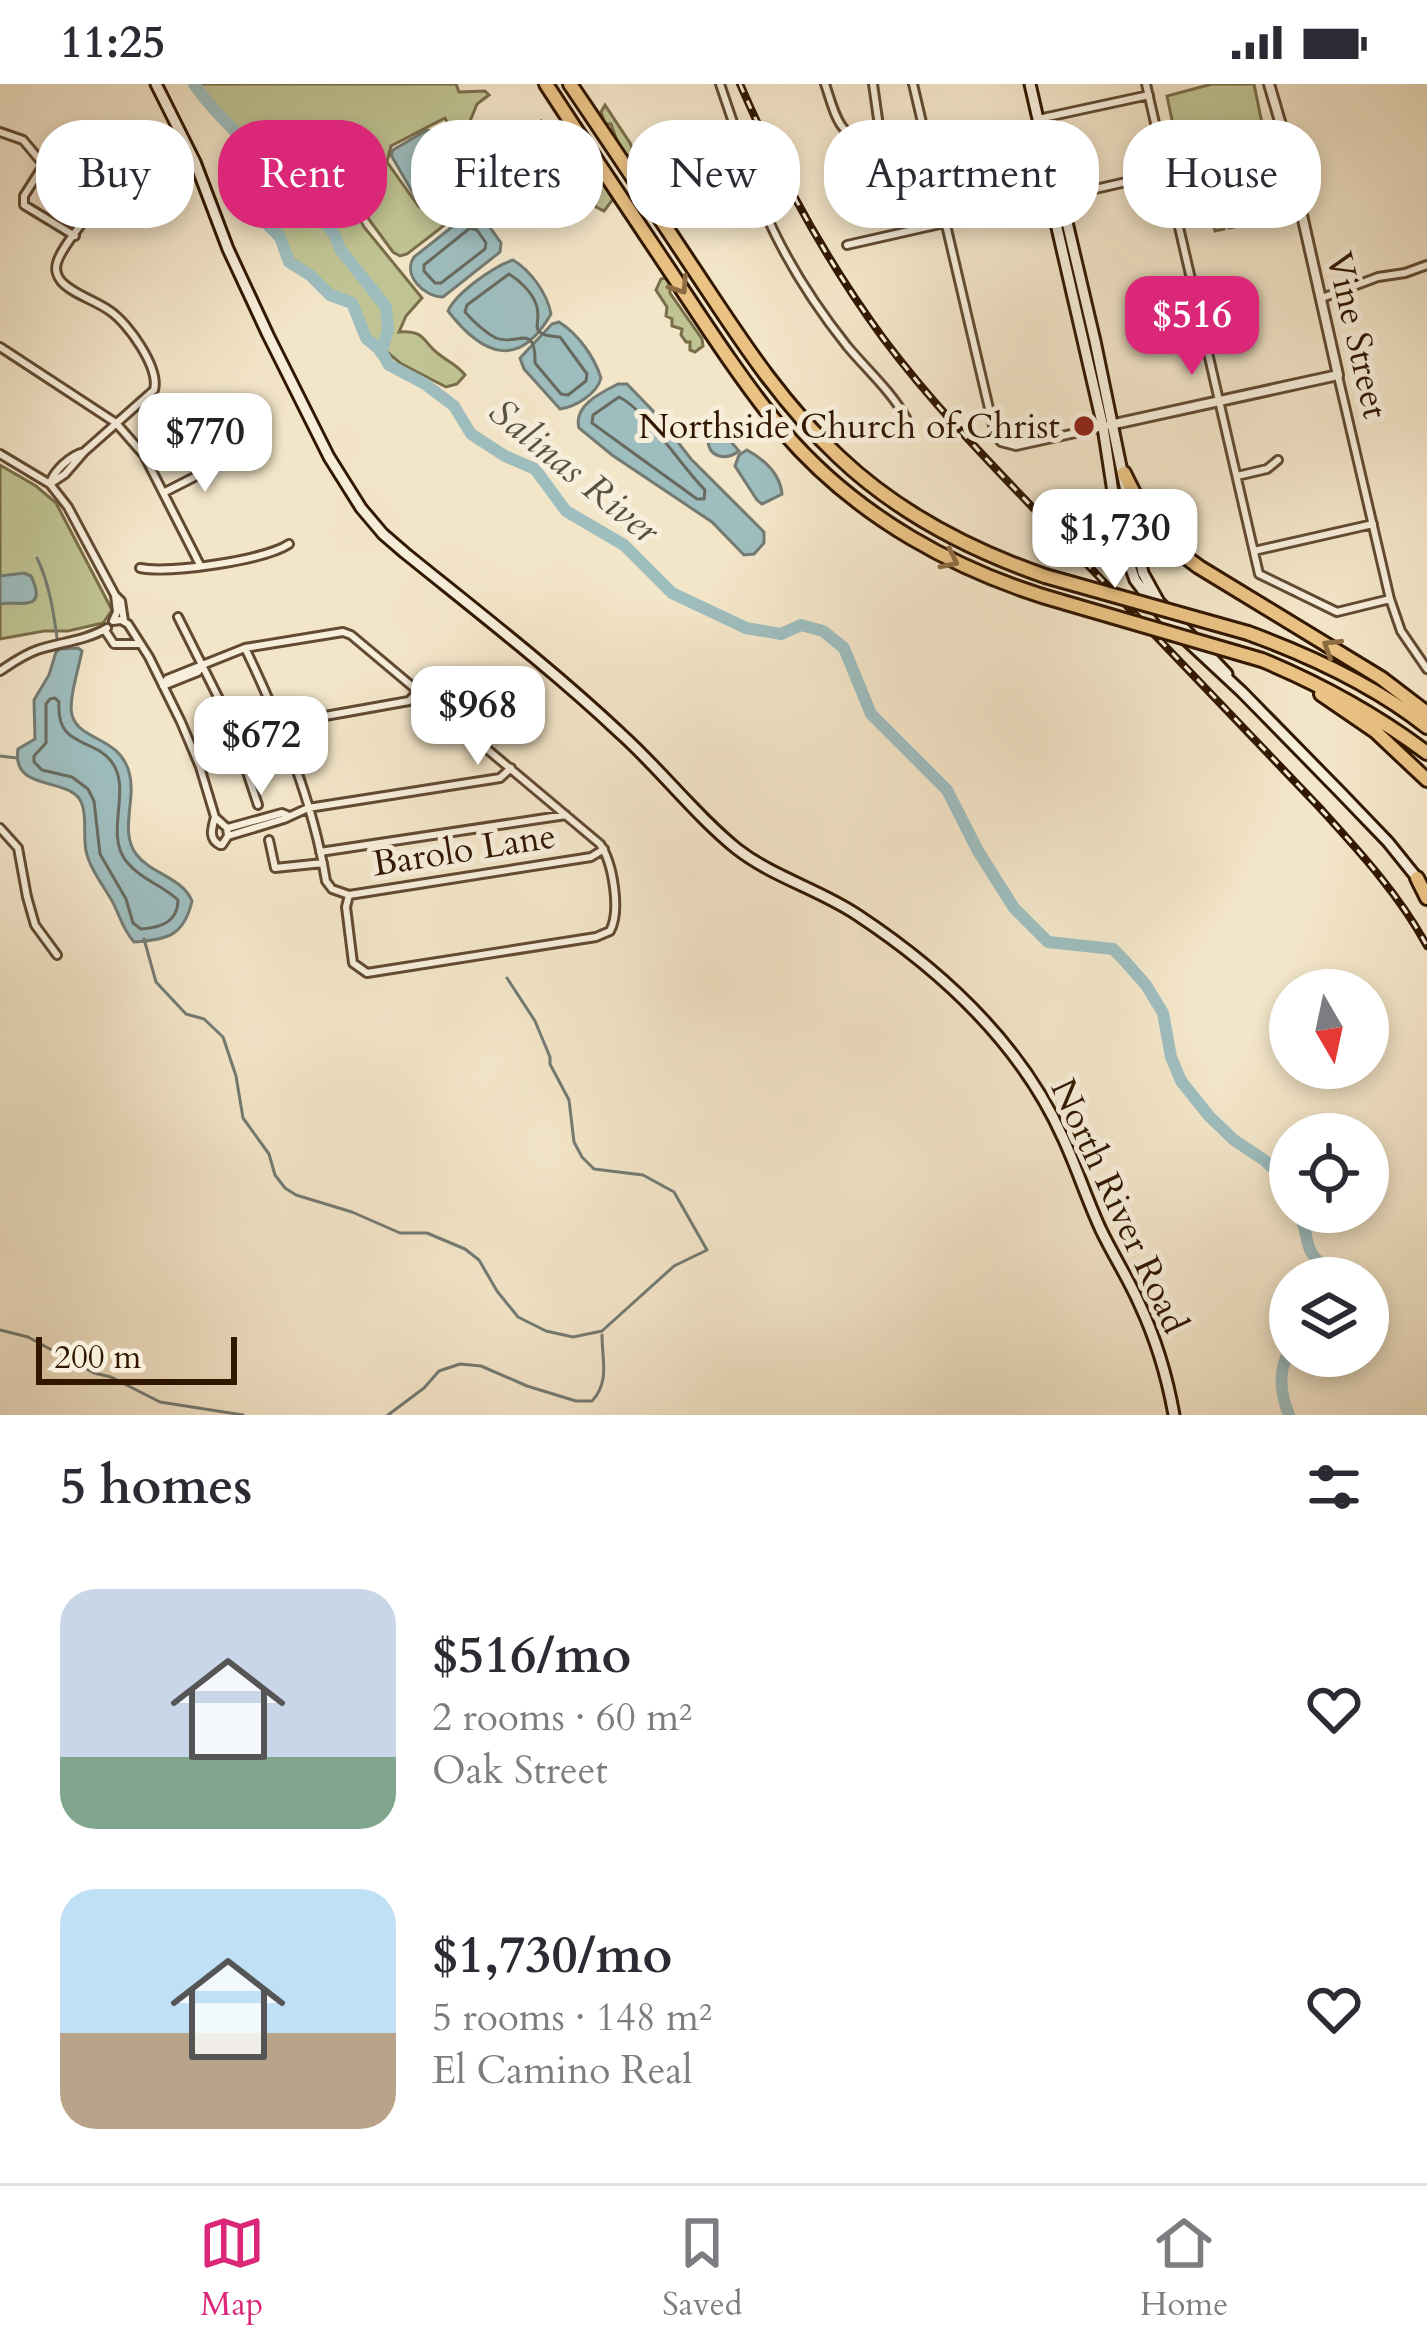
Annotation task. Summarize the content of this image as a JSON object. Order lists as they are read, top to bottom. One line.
{"streets":{"main road":["North River Road"],"street":["Vine Street","Barolo Lane"]},"water":["Salinas River"],"places":["Northside Church of Christ"],"scale_bar":"200 m","north":"bottom","page":{"status":"11:25","chip":["Buy","Rent","Filters","New","Apartment","House"],"price":["$516","$770","$1,730","$968","$672"],"scale":"200 m","heading":"5 homes","list":[{"name":"$516/mo","note":"2 rooms · 60 m² · Oak Street"},{"name":"$1,730/mo","note":"5 rooms · 148 m² · El Camino Real"}],"tabs":["Map","Saved","Home"]}}
